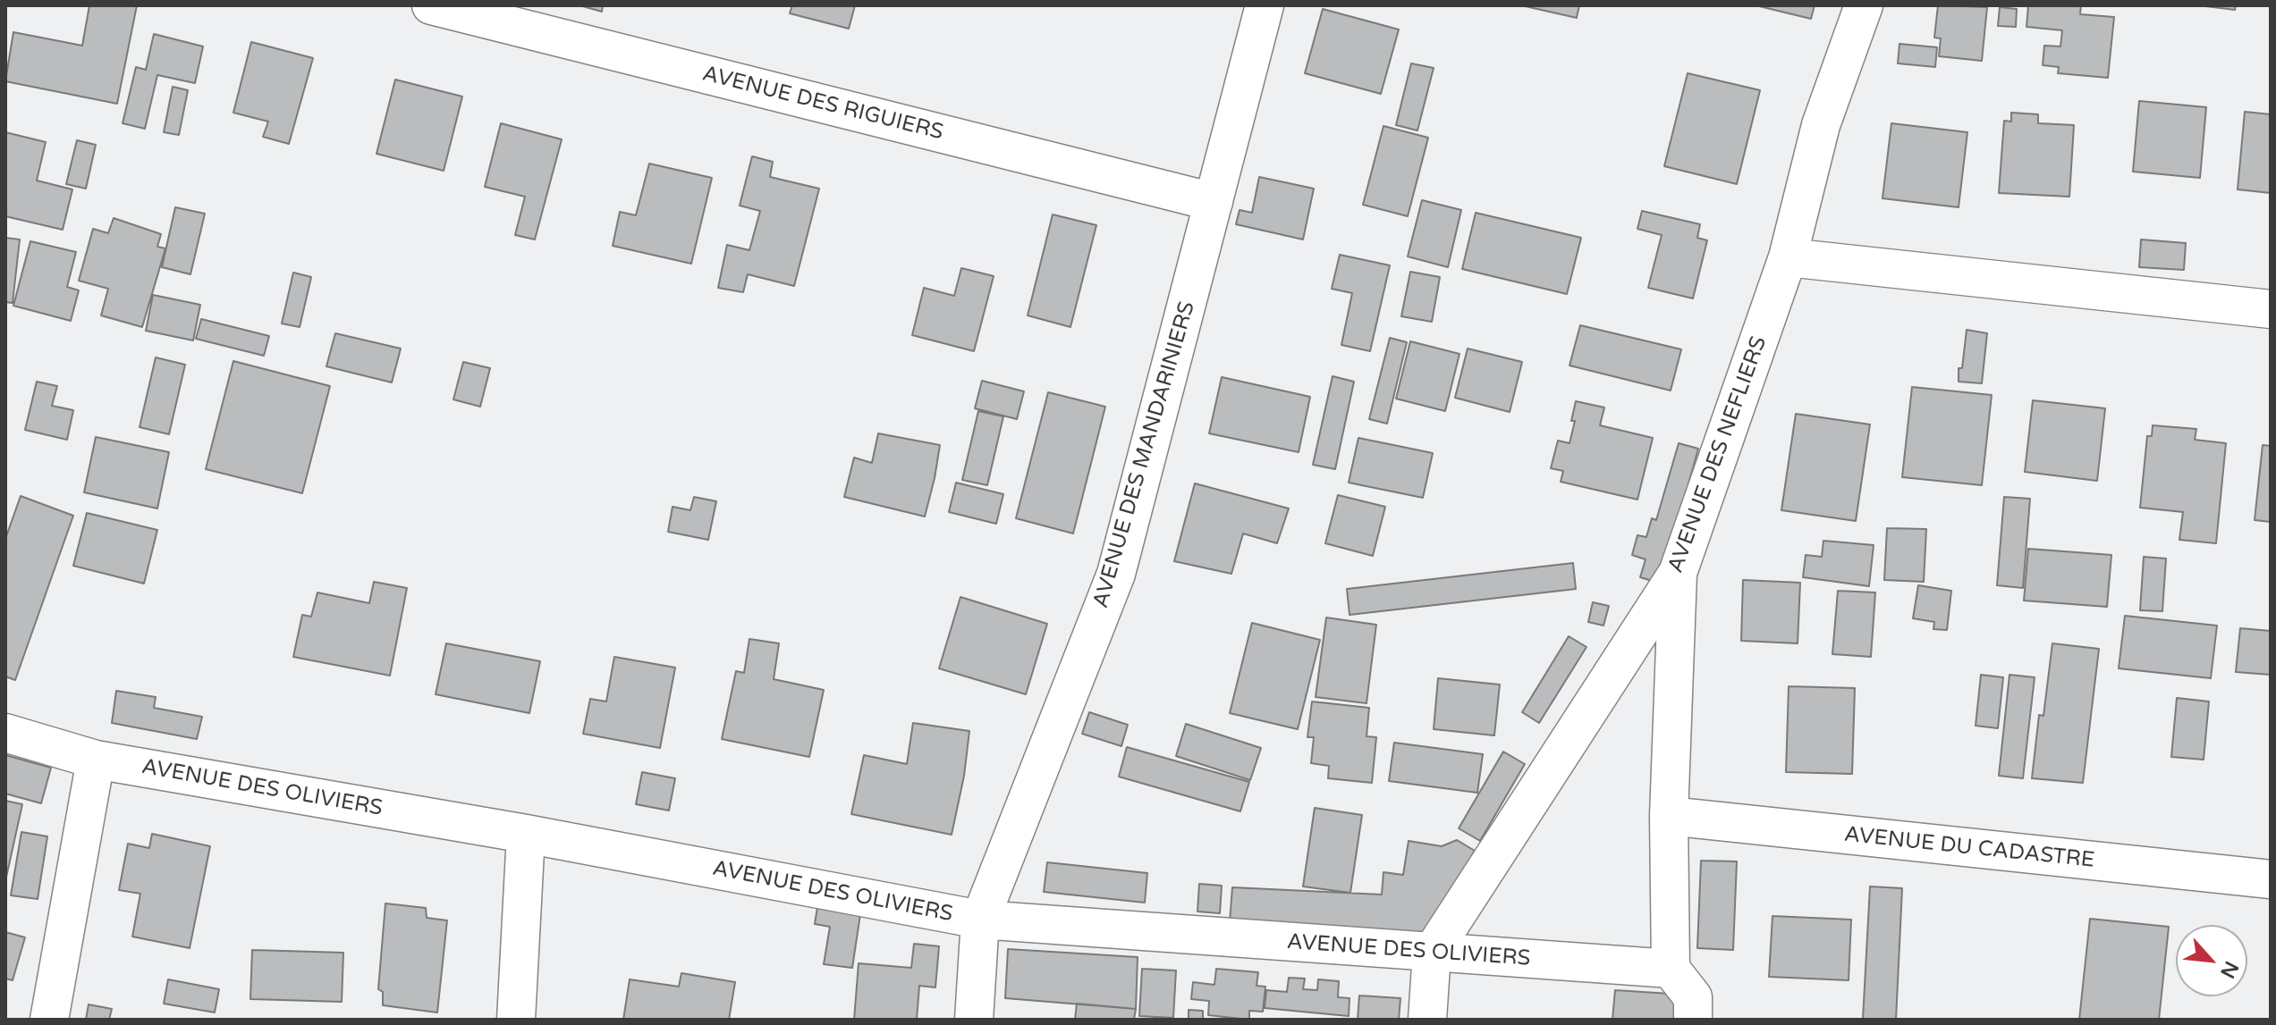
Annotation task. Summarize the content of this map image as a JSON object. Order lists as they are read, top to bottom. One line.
{"streets":{"street":["AVENUE DES RIGUIERS","AVENUE DES MANDARINIERS","AVENUE DES NEFLIERS","AVENUE DES OLIVIERS","AVENUE DU CADASTRE"]},"crossings":[["AVENUE DES RIGUIERS","AVENUE DES MANDARINIERS"],["AVENUE DES MANDARINIERS","AVENUE DES OLIVIERS"],["AVENUE DES NEFLIERS","AVENUE DES OLIVIERS"]],"north":"bottom right"}
